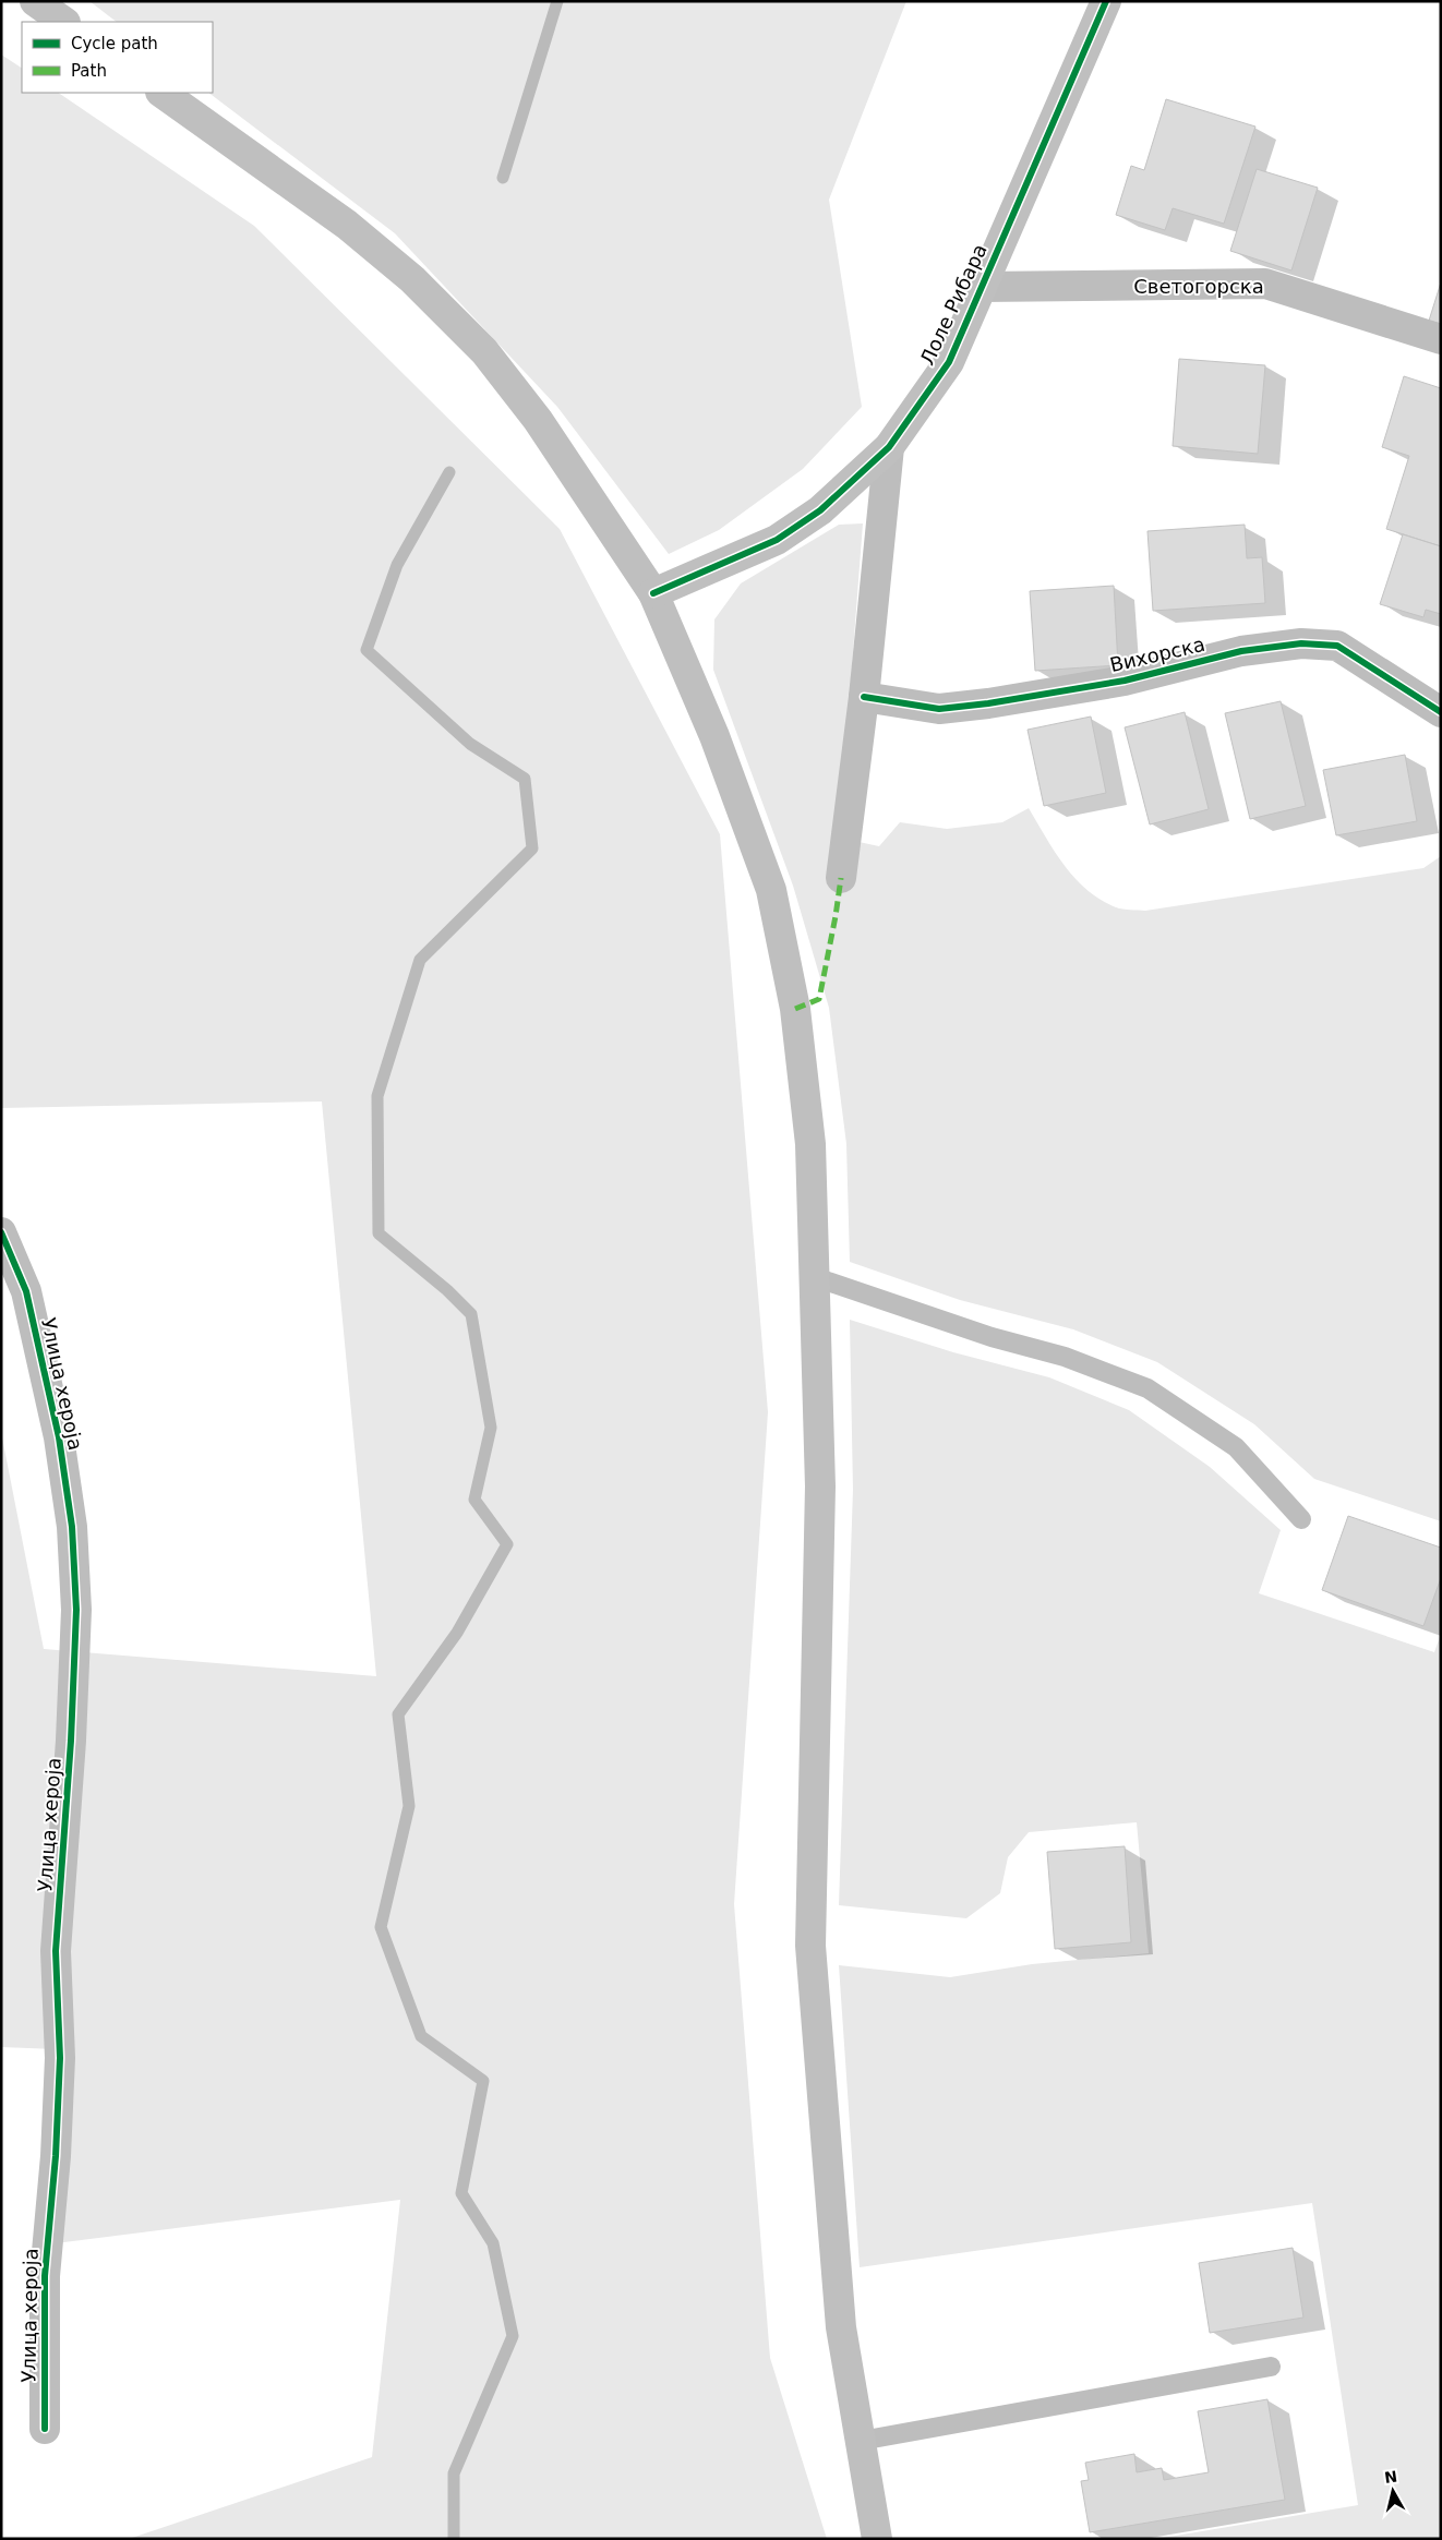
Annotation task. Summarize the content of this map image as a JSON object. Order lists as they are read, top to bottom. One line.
{"streets":{"main road":["Лоле Рибара"],"street":["Светогорска","Вихорска","Улица хероја"]},"crossings":[["Светогорска","Лоле Рибара"]],"legend":["Cycle path","Path"],"north":"top"}
